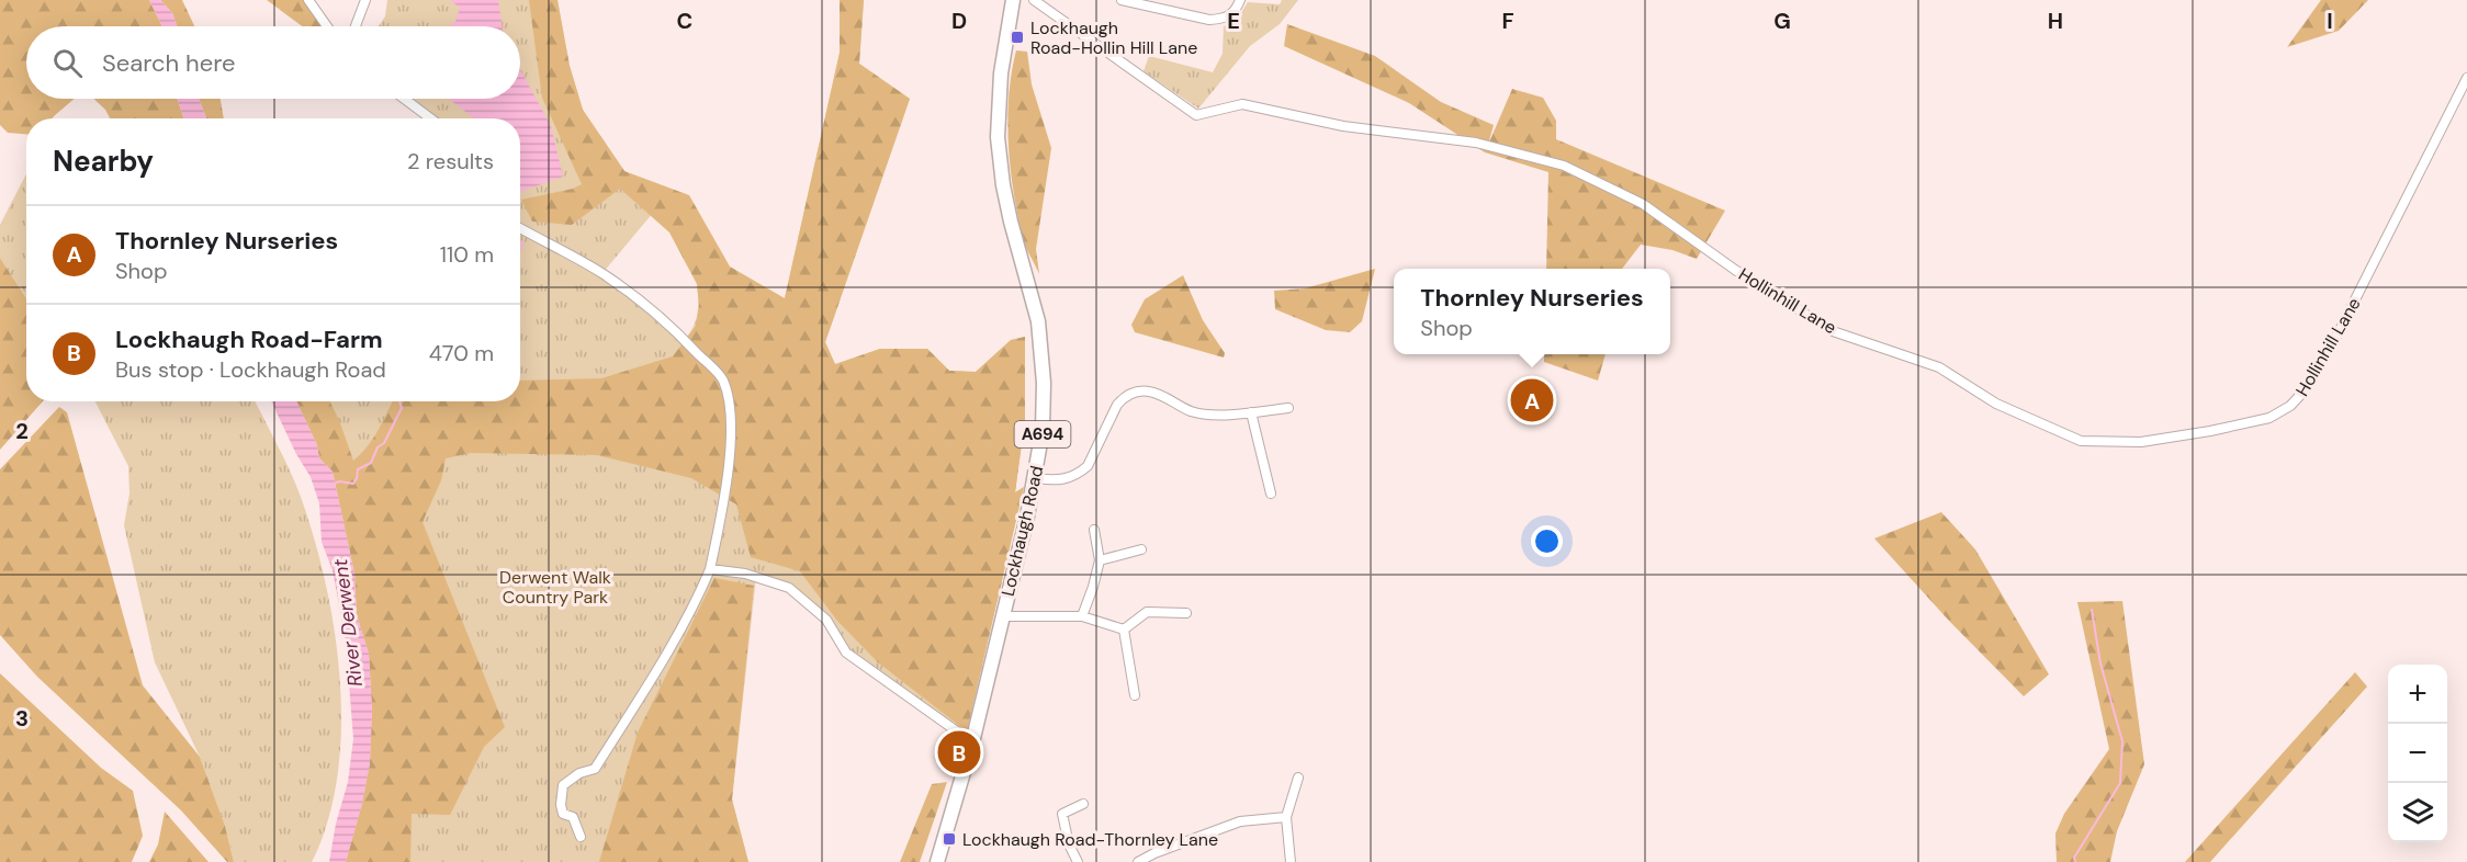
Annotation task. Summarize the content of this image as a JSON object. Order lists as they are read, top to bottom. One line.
{"streets":{"main road":["A694","Lockhaugh Road"],"street":["Hollinhill Lane"]},"water":["River Derwent"],"parks":["Derwent Walk Country Park"],"places":{"transit":["Lockhaugh Road-Hollin Hill Lane","Lockhaugh Road-Thornley Lane"]},"page":{"search":"Search here","heading":["Nearby","2 results"],"list":[{"mark":"A","name":"Thornley Nurseries","note":"Shop","value":"110 m"},{"mark":"B","name":"Lockhaugh Road-Farm","note":"Bus stop · Lockhaugh Road","value":"470 m"}],"popup":["Thornley Nurseries","Shop"],"pins":["A","B"],"map_buttons":["+","−"]},"grid":{"columns":["C","D","E","F","G","H","I"],"rows":["2","3"]}}
